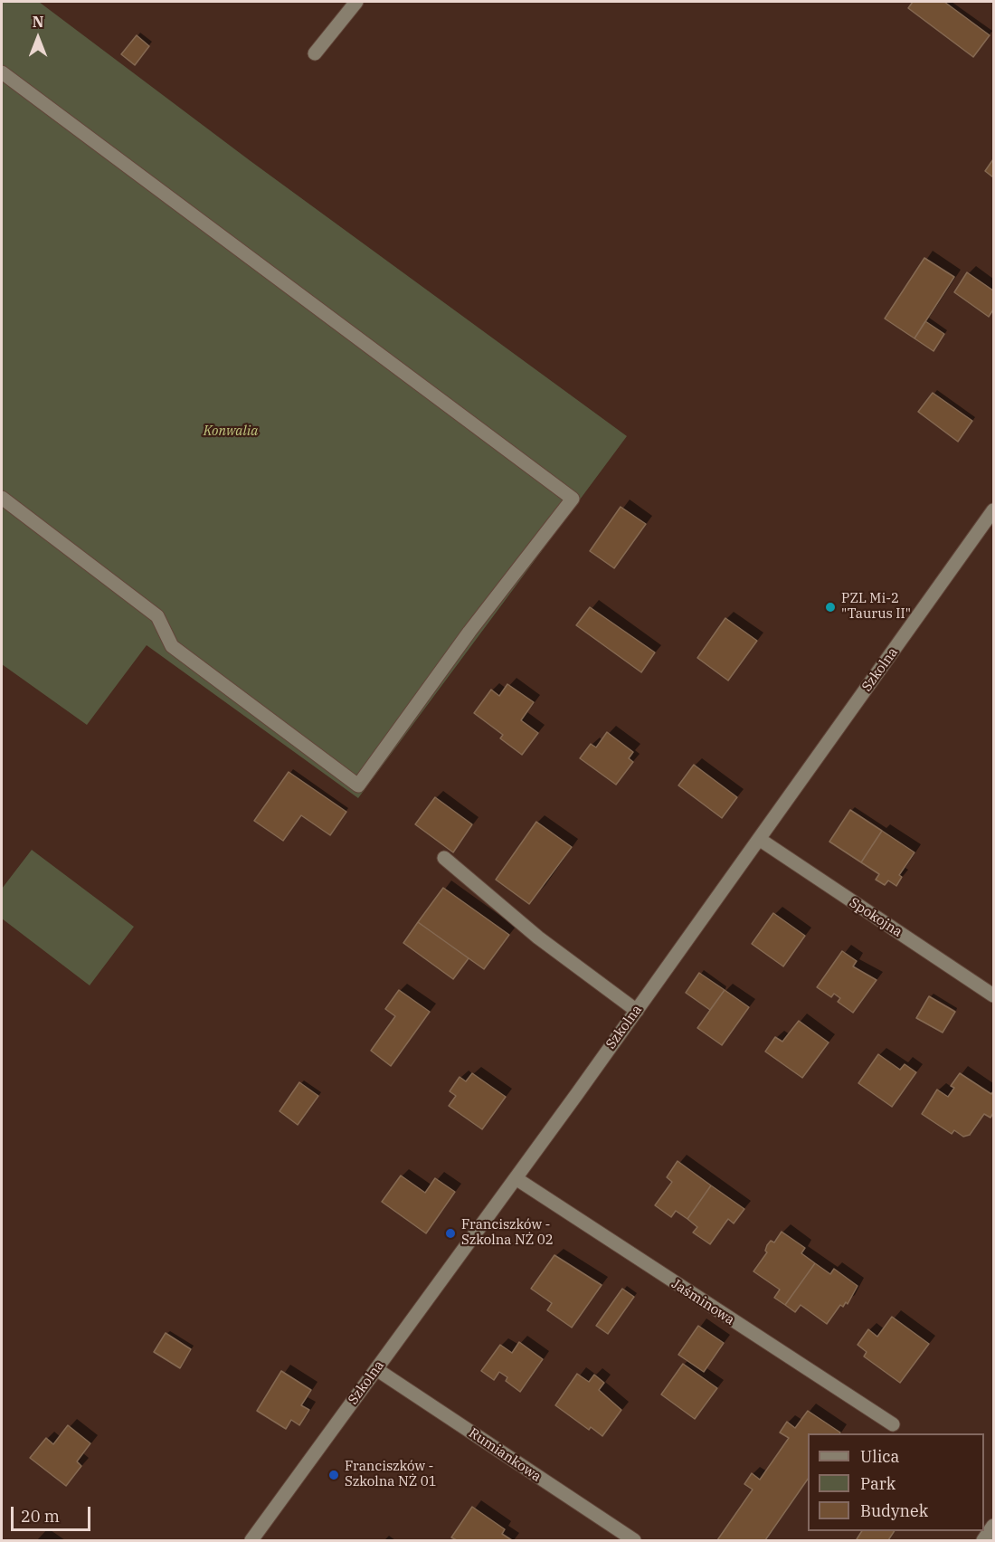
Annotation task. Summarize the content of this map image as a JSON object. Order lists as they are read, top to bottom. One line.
{"streets":{"street":["Szkolna","Spokojna","Jaśminowa","Rumiankowa"]},"crossings":[["Szkolna","Spokojna"],["Szkolna","Jaśminowa"],["Szkolna","Rumiankowa"]],"parks":["Konwalia"],"places":["PZL Mi-2 \"Taurus II\"","Franciszków - Szkolna NŻ 02","Franciszków - Szkolna NŻ 01"],"legend":["Ulica","Park","Budynek"],"scale_bar":"20 m","north":"top"}
